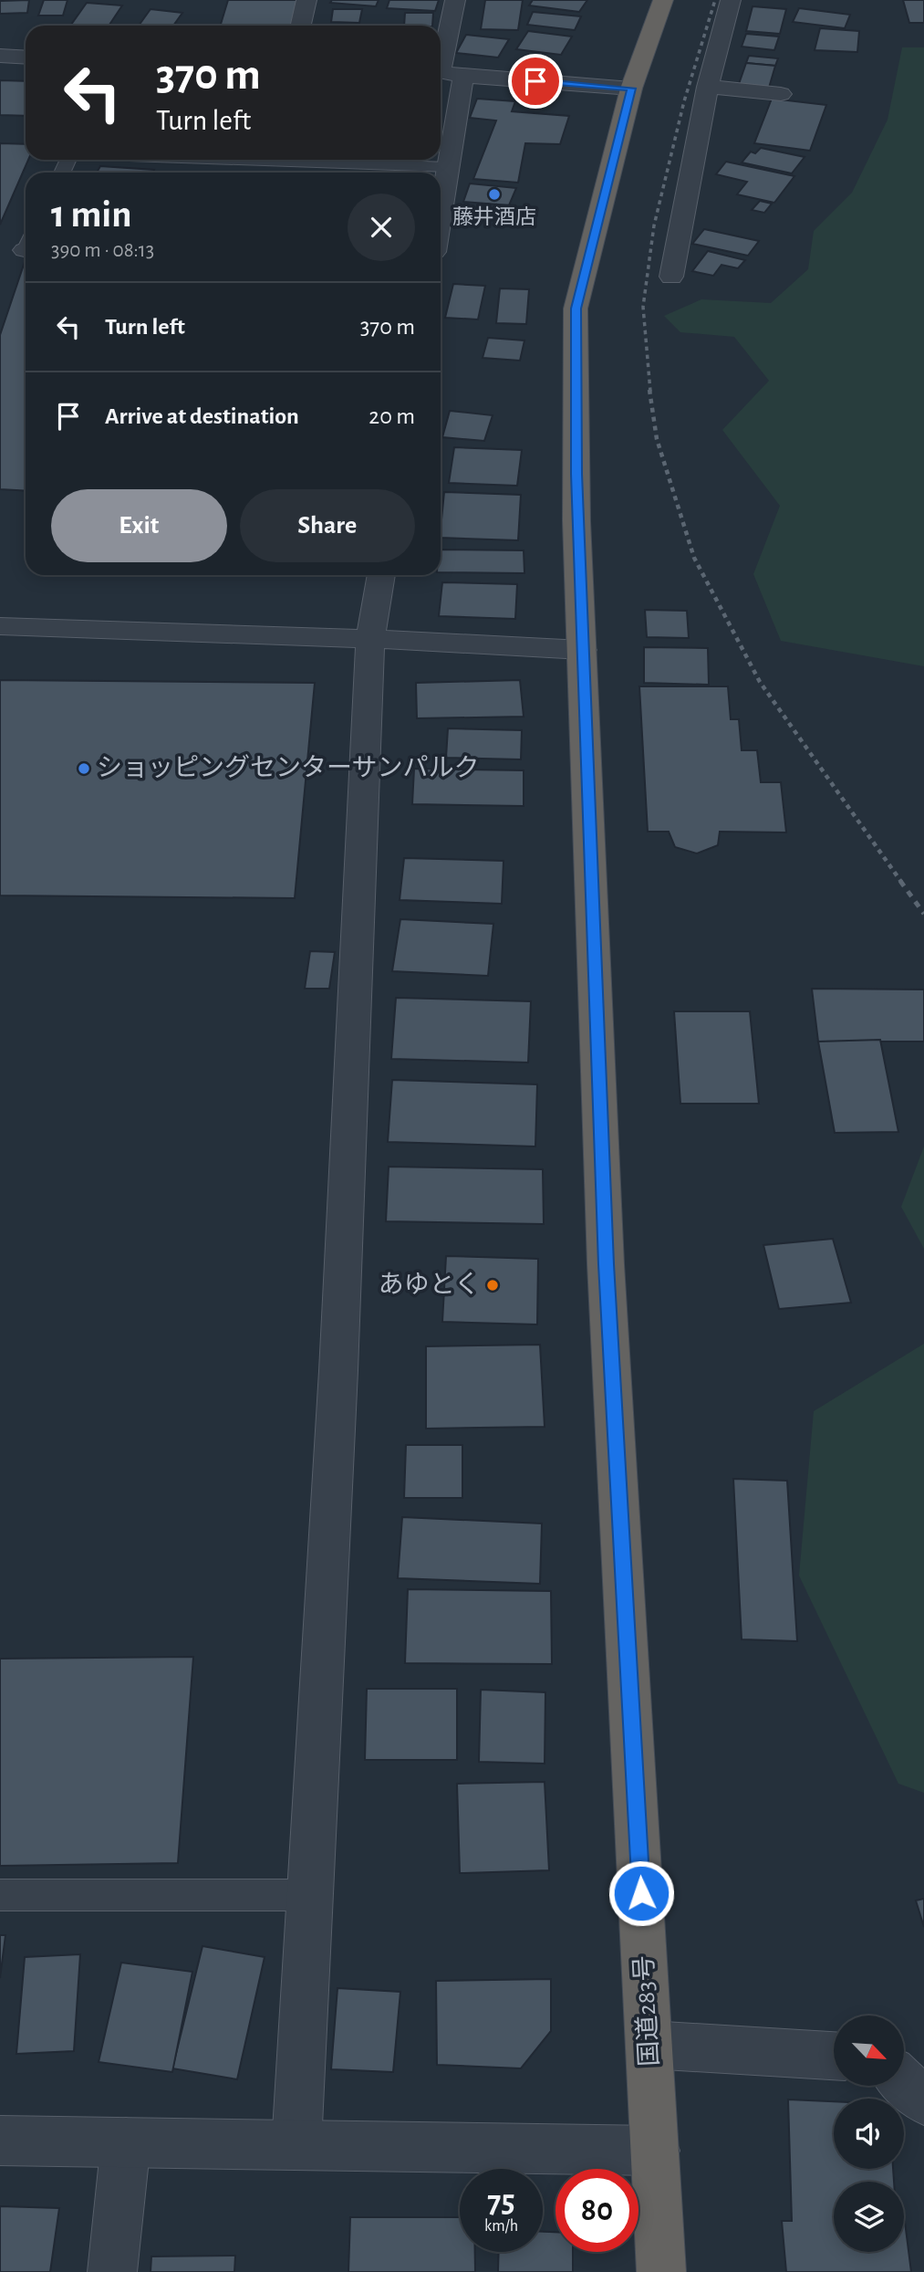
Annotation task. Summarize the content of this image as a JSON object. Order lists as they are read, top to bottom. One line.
{"streets":{"highway":["国道283号"]},"places":["藤井酒店","ショッピングセンターサンパルク","あゆとく"],"north":"bottom right","page":{"turn":["370 m","Turn left"],"heading":["1 min","390 m · 08:13"],"list":[{"name":"Turn left","value":"370 m"},{"name":"Arrive at destination","value":"20 m"}],"buttons":["Exit","Share"],"speed":"75 km/h","limit":"80"}}
